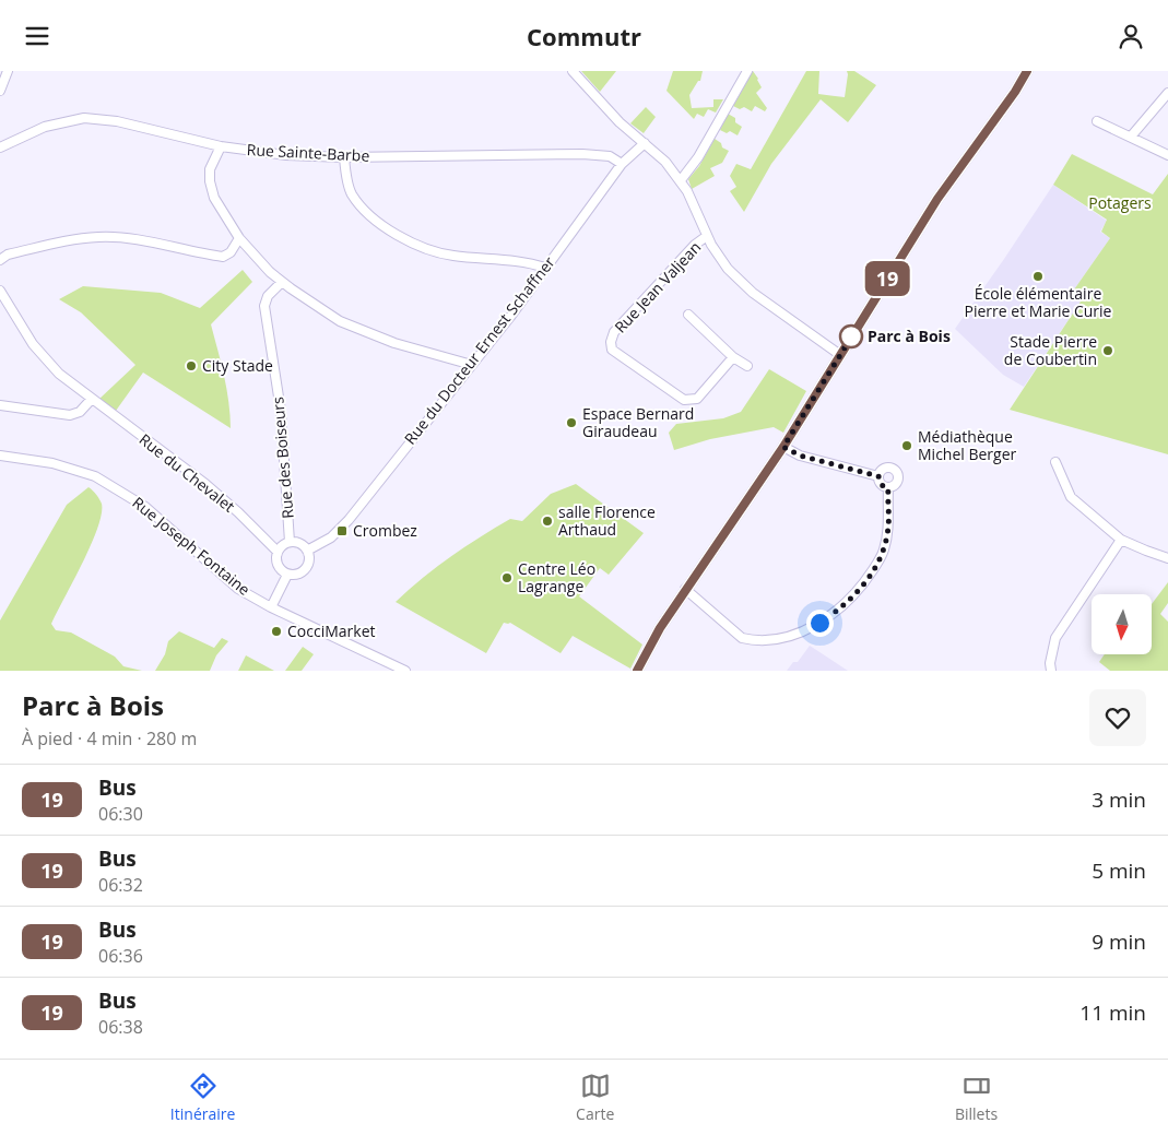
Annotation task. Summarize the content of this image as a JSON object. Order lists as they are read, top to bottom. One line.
{"streets":{"street":["Rue Sainte-Barbe","Rue Jean Valjean","Rue du Docteur Ernest Schaffner","Rue des Boiseurs","Rue du Chevalet","Rue Joseph Fontaine"]},"crossings":[["Rue Sainte-Barbe","Rue du Docteur Ernest Schaffner"],["Rue du Docteur Ernest Schaffner","Rue des Boiseurs"],["Rue du Docteur Ernest Schaffner","Rue du Chevalet"],["Rue des Boiseurs","Rue du Chevalet"]],"parks":["Potagers"],"places":{"other":["École élémentaire Pierre et Marie Curie","Parc à Bois","Stade Pierre de Coubertin","City Stade","Espace Bernard Giraudeau","Médiathèque Michel Berger","salle Florence Arthaud","Centre Léo Lagrange","CocciMarket"],"transit":["Crombez"]},"lines":["bus line 19"],"north":"bottom","page":{"header":"Commutr","on_map":"19","heading":["Parc à Bois","À pied · 4 min · 280 m"],"list":[{"mark":"19","name":"Bus","note":"06:30","value":"3 min"},{"mark":"19","name":"Bus","note":"06:32","value":"5 min"},{"mark":"19","name":"Bus","note":"06:36","value":"9 min"},{"mark":"19","name":"Bus","note":"06:38","value":"11 min"}],"tabs":["Itinéraire","Carte","Billets"]}}
